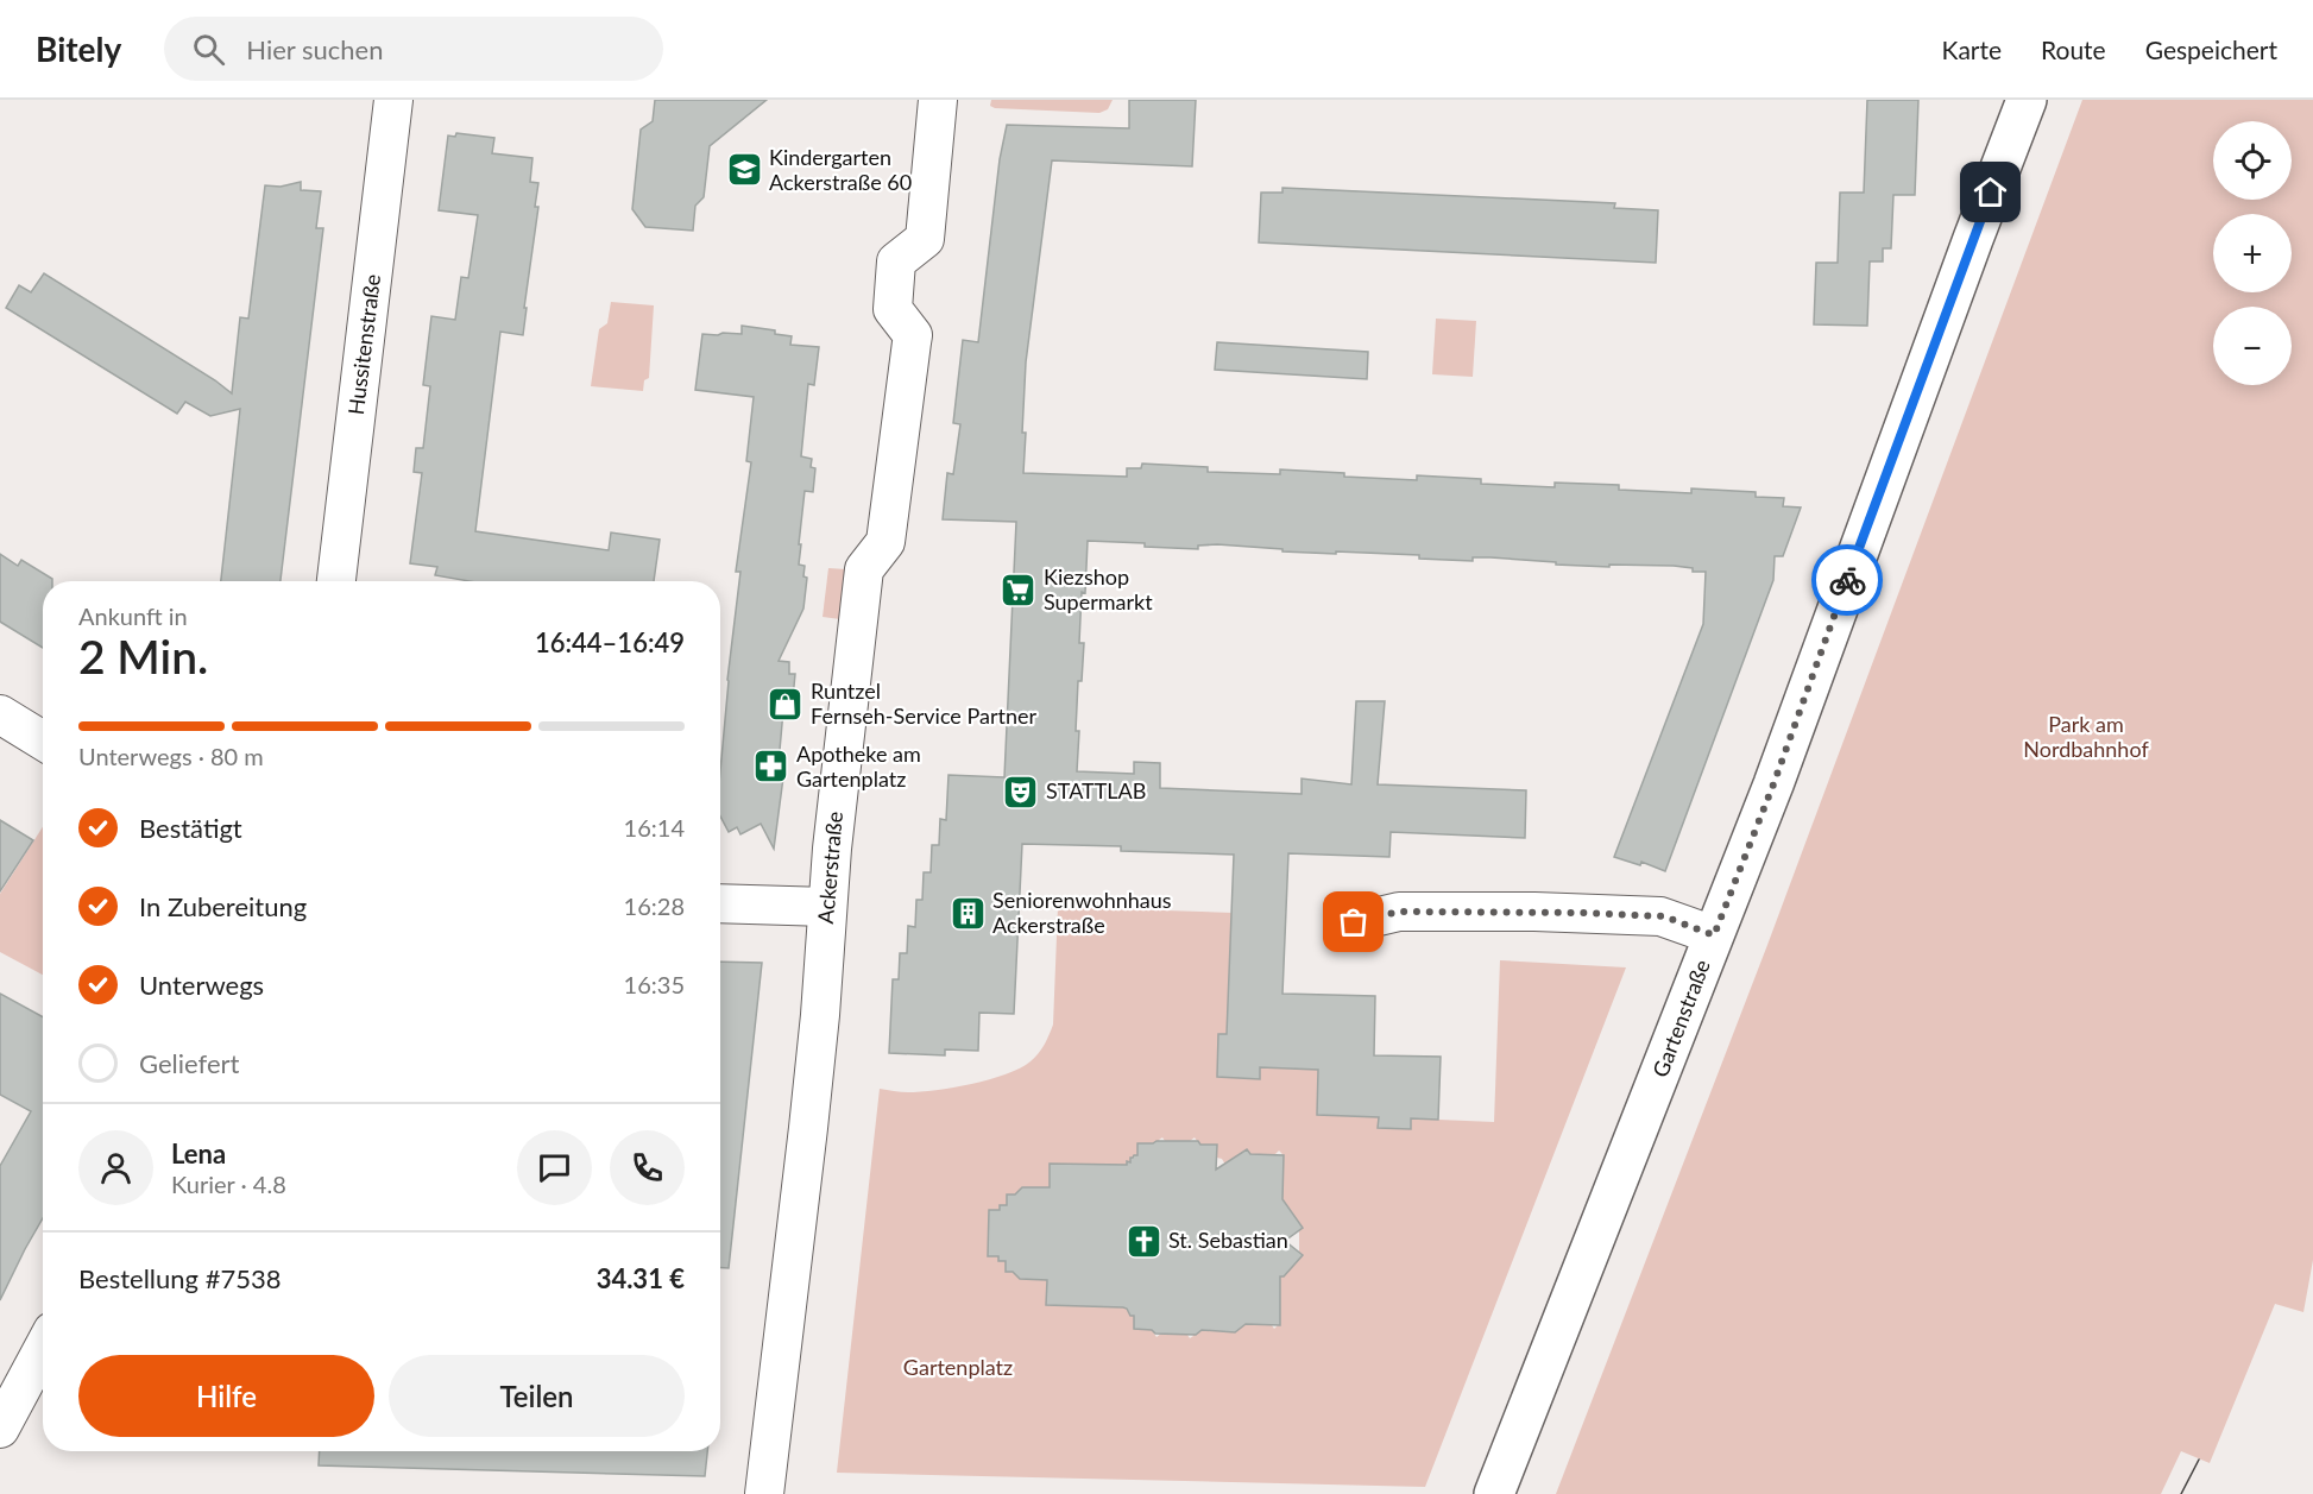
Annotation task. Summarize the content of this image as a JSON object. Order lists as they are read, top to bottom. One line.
{"streets":{"street":["Hussitenstraße","Ackerstraße","Gartenstraße"]},"parks":["Park am Nordbahnhof","Gartenplatz"],"places":{"school or university":["Kindergarten Ackerstraße 60"],"supermarket":["Kiezshop Supermarkt"],"shop":["Runtzel Fernseh-Service Partner"],"pharmacy":["Apotheke am Gartenplatz"],"theatre":["STATTLAB"],"building":["Seniorenwohnhaus Ackerstraße"],"church":["St. Sebastian"]},"page":{"header":"Bitely","search":"Hier suchen","nav":["Karte","Route","Gespeichert"],"map_buttons":["+","−"],"heading":["2 Min.","Ankunft in","16:44–16:49"],"panel":["Lena","Kurier · 4.8","Bestellung #7538","34.31 €"],"bar":"Unterwegs · 80 m","list":[["Bestätigt","16:14"],["In Zubereitung","16:28"],["Unterwegs","16:35"],"Geliefert"],"buttons":["Hilfe","Teilen"]}}
